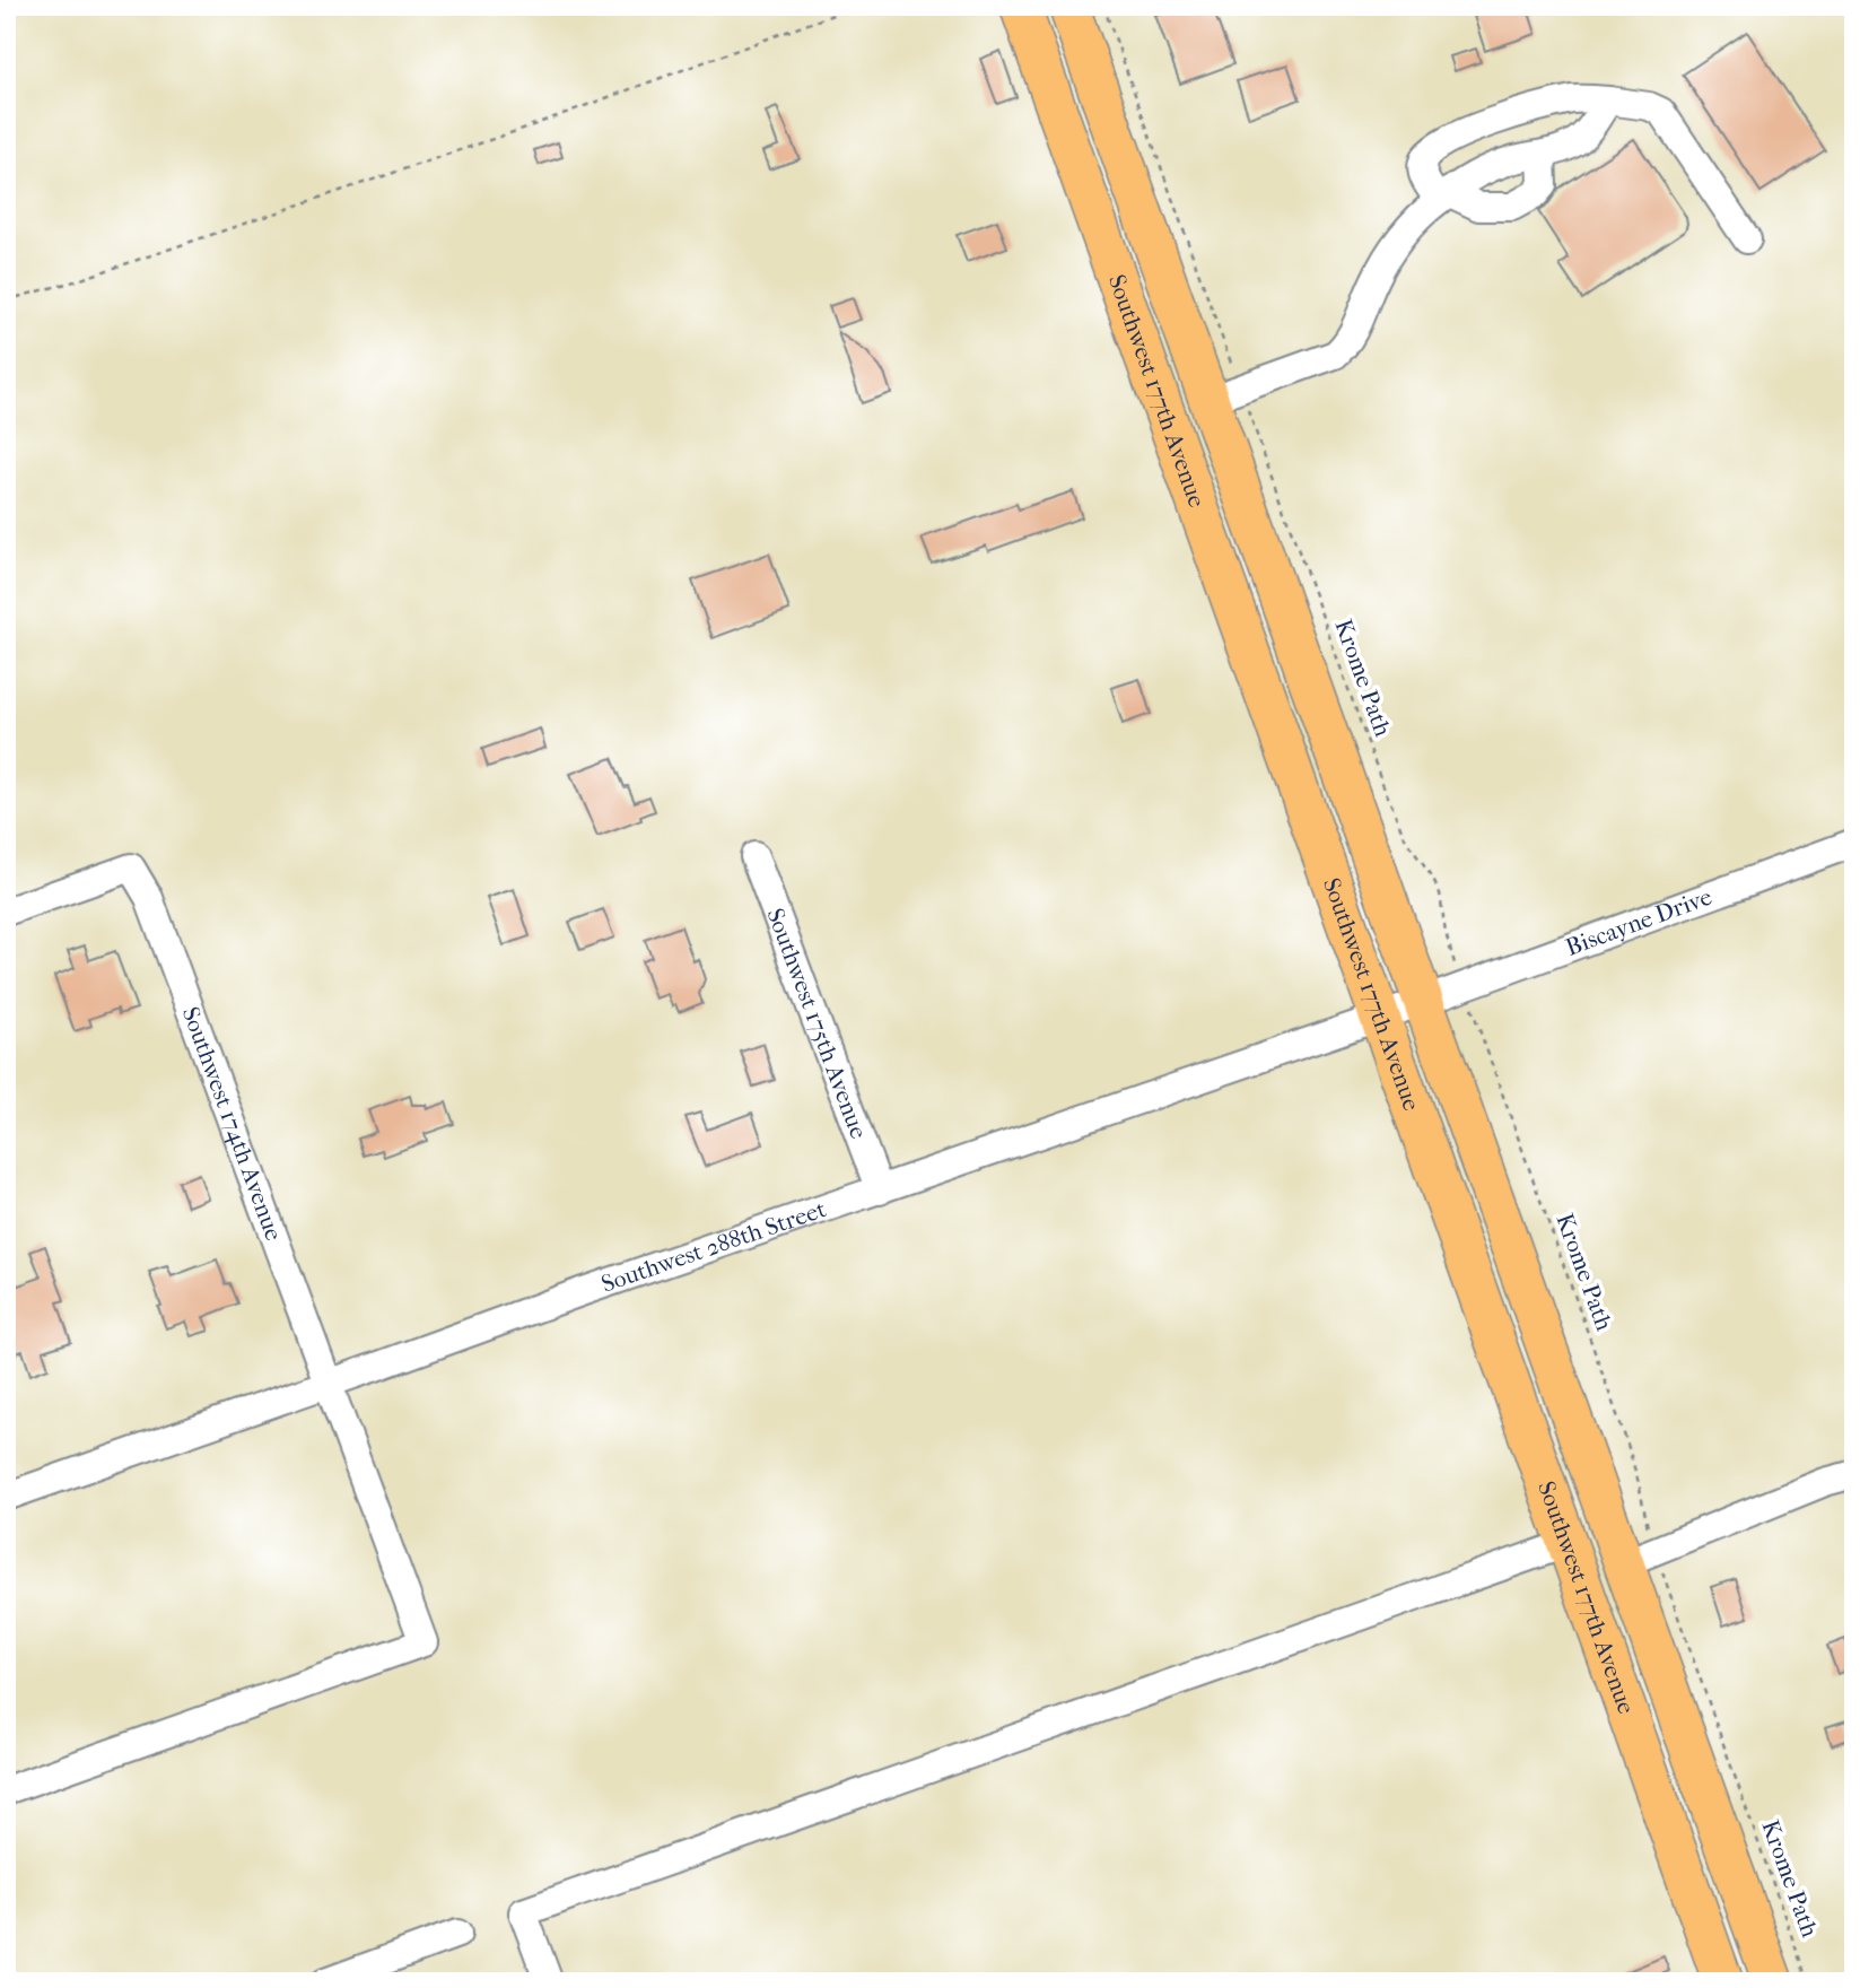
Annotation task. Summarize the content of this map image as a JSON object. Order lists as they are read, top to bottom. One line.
{"streets":{"highway":["Southwest 177th Avenue"],"street":["Biscayne Drive","Southwest 175th Avenue","Southwest 174th Avenue","Southwest 288th Street"],"path":["Krome Path"]},"crossings":[["Southwest 177th Avenue","Krome Path"],["Southwest 177th Avenue","Biscayne Drive"],["Southwest 177th Avenue","Southwest 288th Street"],["Biscayne Drive","Southwest 288th Street"],["Southwest 175th Avenue","Southwest 288th Street"],["Southwest 174th Avenue","Southwest 288th Street"]]}
